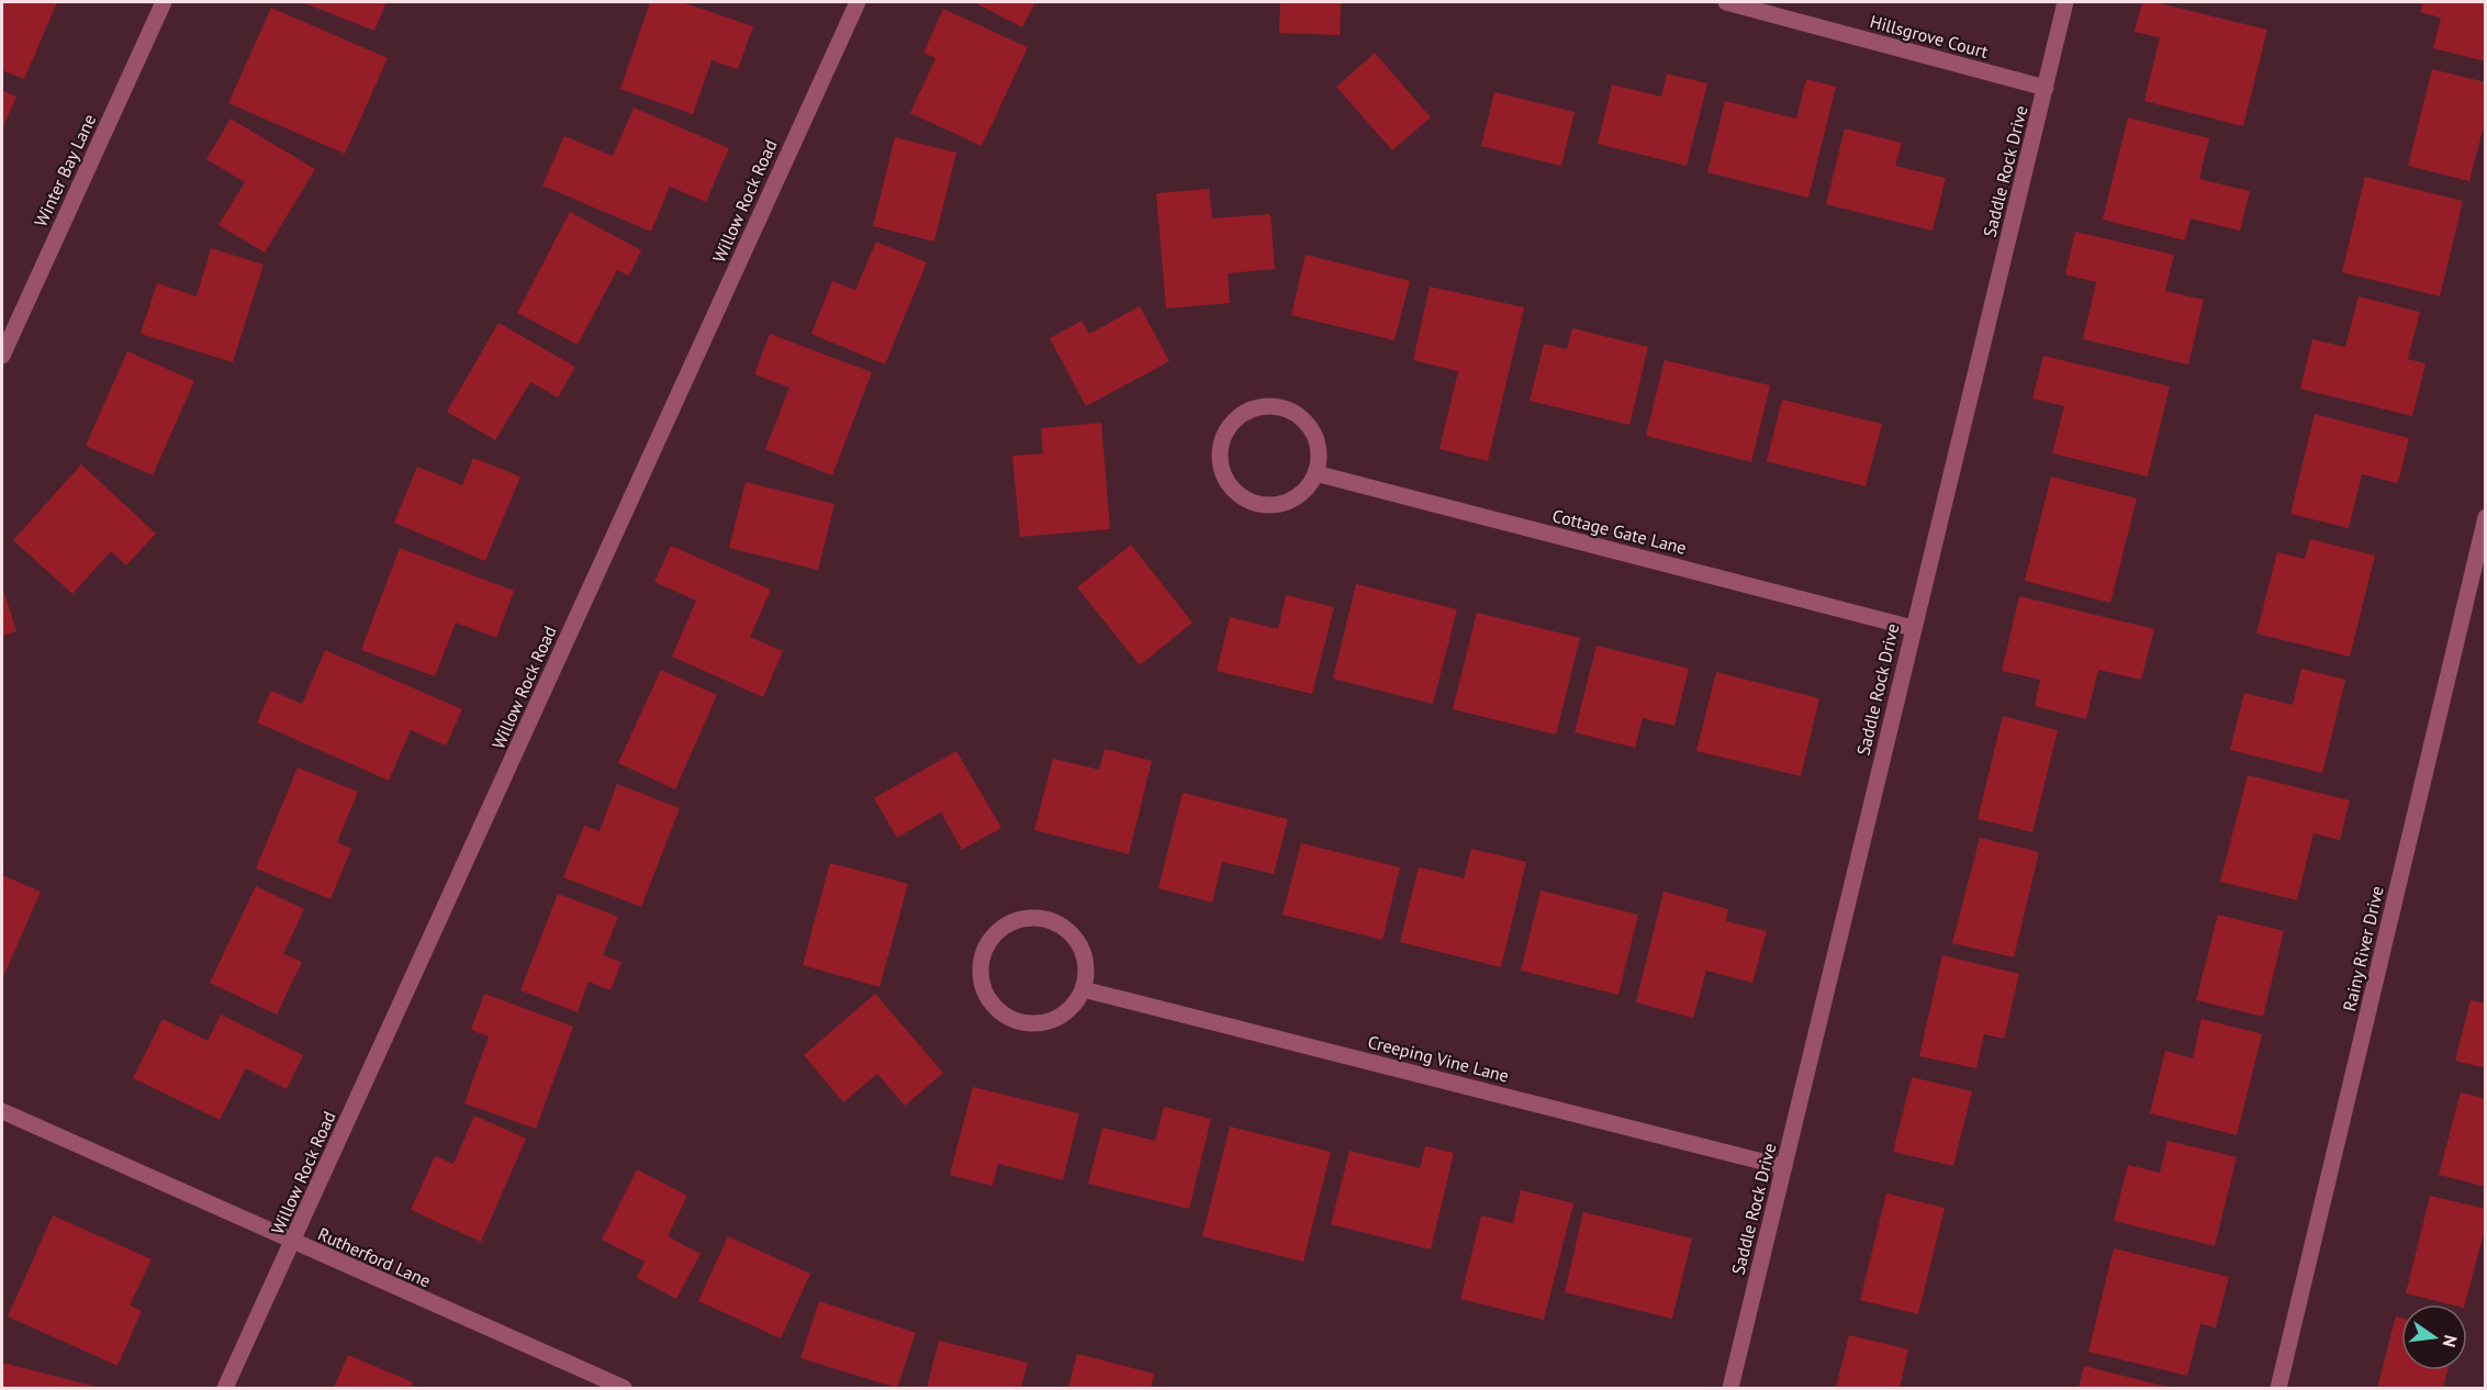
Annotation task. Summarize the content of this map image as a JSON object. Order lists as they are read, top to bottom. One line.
{"streets":{"street":["Hillsgrove Court","Winter Bay Lane","Saddle Rock Drive","Willow Rock Road","Cottage Gate Lane","Rainy River Drive","Creeping Vine Lane","Rutherford Lane"]},"crossings":[["Hillsgrove Court","Saddle Rock Drive"],["Saddle Rock Drive","Cottage Gate Lane"],["Saddle Rock Drive","Creeping Vine Lane"],["Willow Rock Road","Rutherford Lane"]],"north":"right"}
